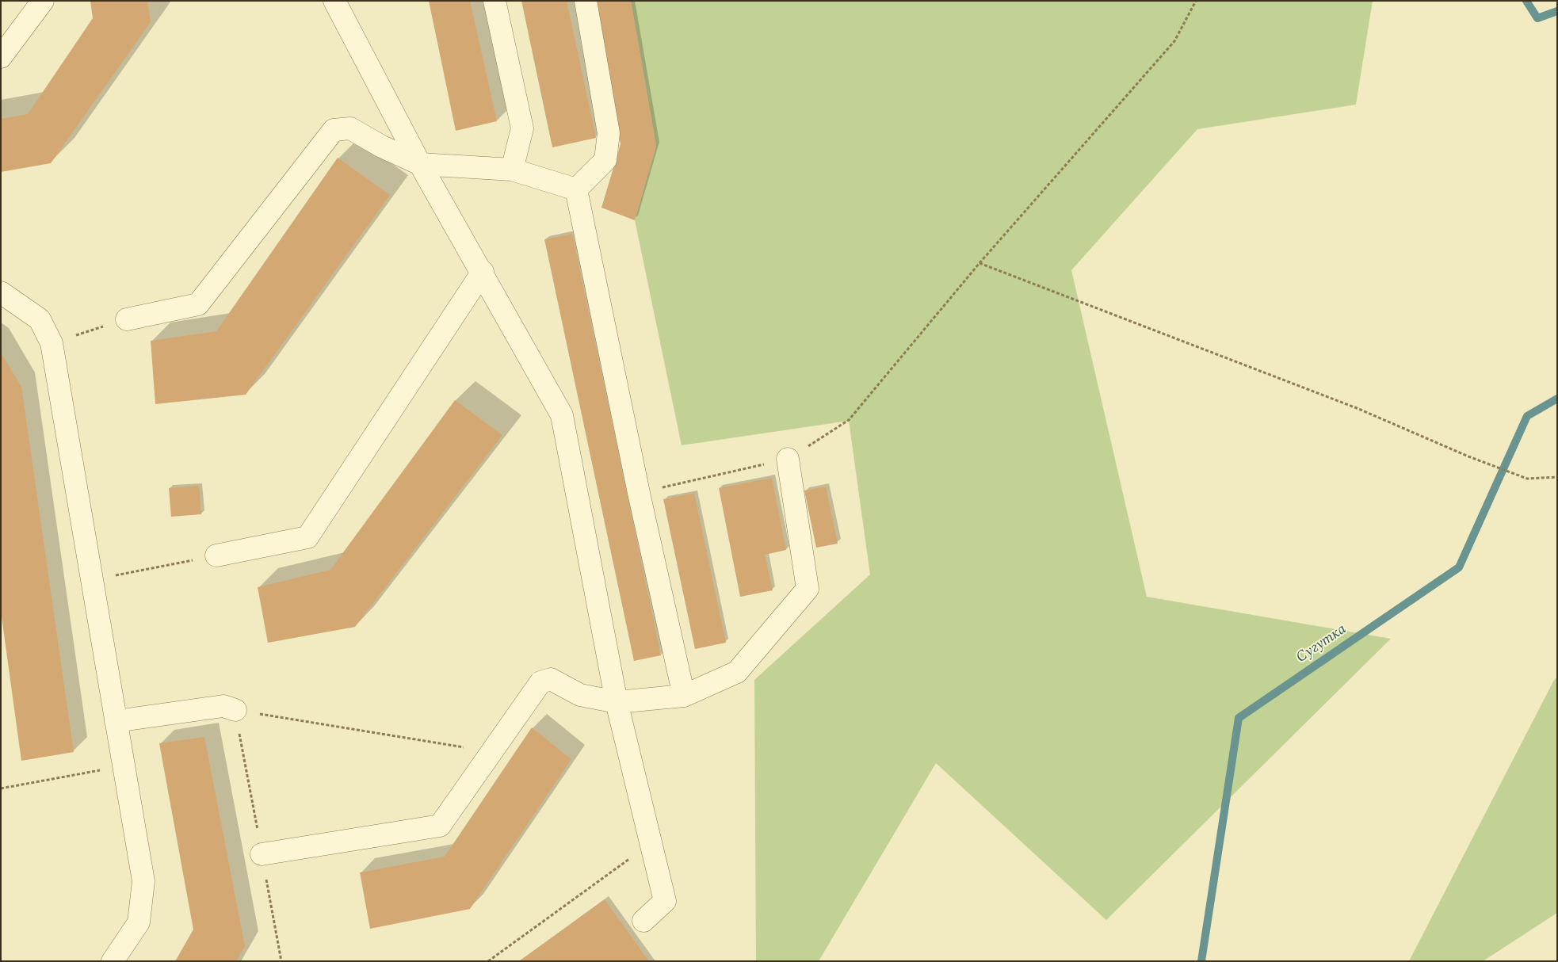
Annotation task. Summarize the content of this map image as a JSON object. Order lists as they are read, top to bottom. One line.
{"water":["Сугутка"]}
